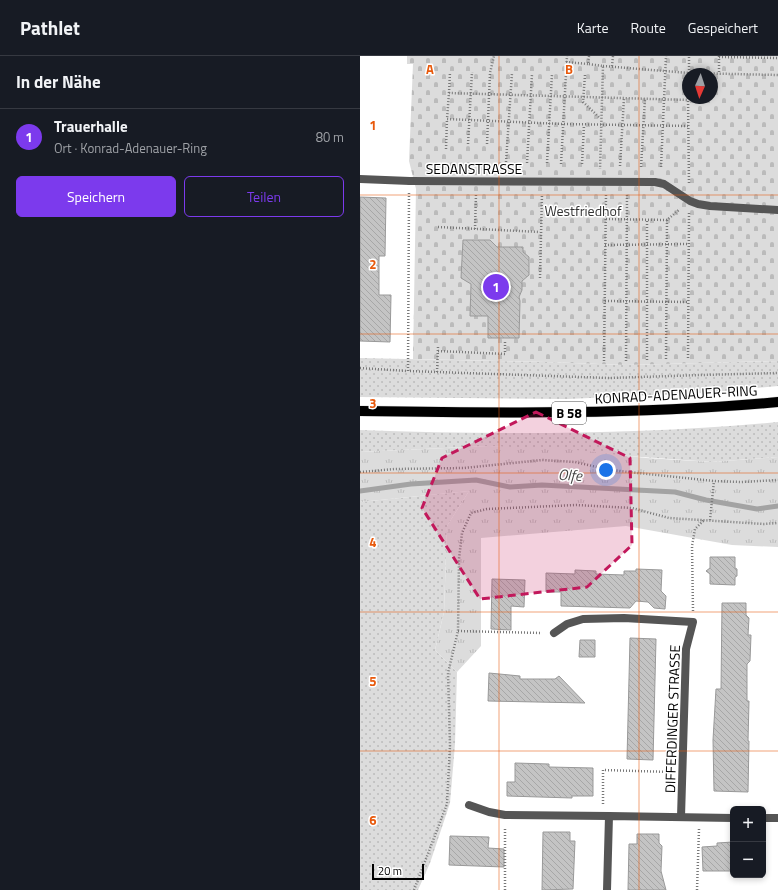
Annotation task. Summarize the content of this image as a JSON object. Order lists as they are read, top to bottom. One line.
{"streets":{"main road":["KONRAD-ADENAUER-RING","B 58"],"street":["SEDANSTRASSE","DIFFERDINGER STRASSE"]},"water":["Olfe"],"parks":["Westfriedhof"],"scale_bar":"20 m","north":"bottom","page":{"header":"Pathlet","nav":["Karte","Route","Gespeichert"],"heading":"In der Nähe","list":[{"mark":"1","name":"Trauerhalle","note":"Ort · Konrad-Adenauer-Ring","value":"80 m"}],"buttons":["Speichern","Teilen"],"pins":"1","map_buttons":["+","−"],"scale":"20 m"},"grid":{"columns":["A","B"],"rows":["1","2","3","4","5","6"]}}
